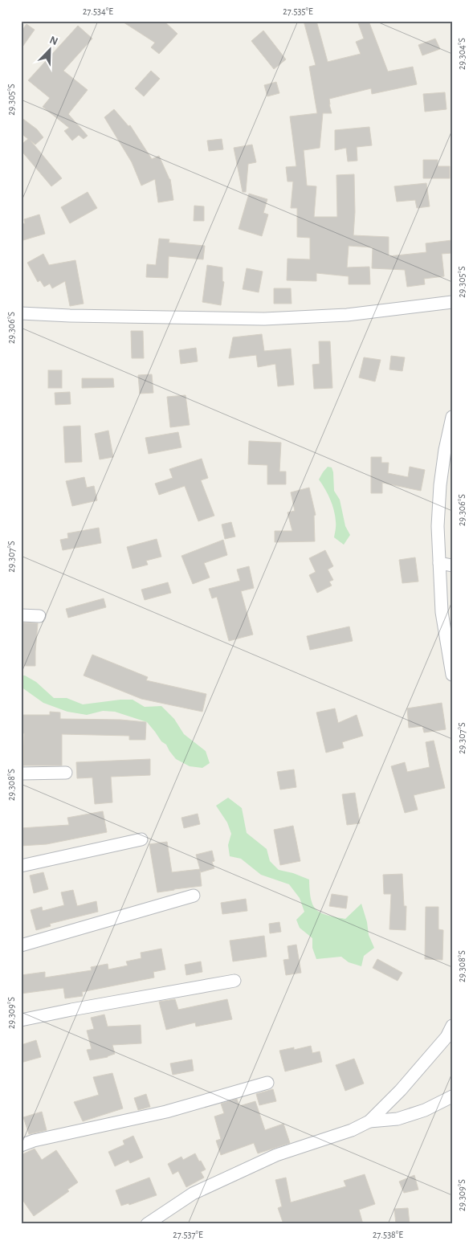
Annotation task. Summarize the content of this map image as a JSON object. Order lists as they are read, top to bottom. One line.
{"north":"top right","coordinates":["27.534°E","27.535°E","29.304°S","29.305°S","29.306°S","29.307°S","29.308°S","29.309°S","27.537°E","27.538°E"]}
